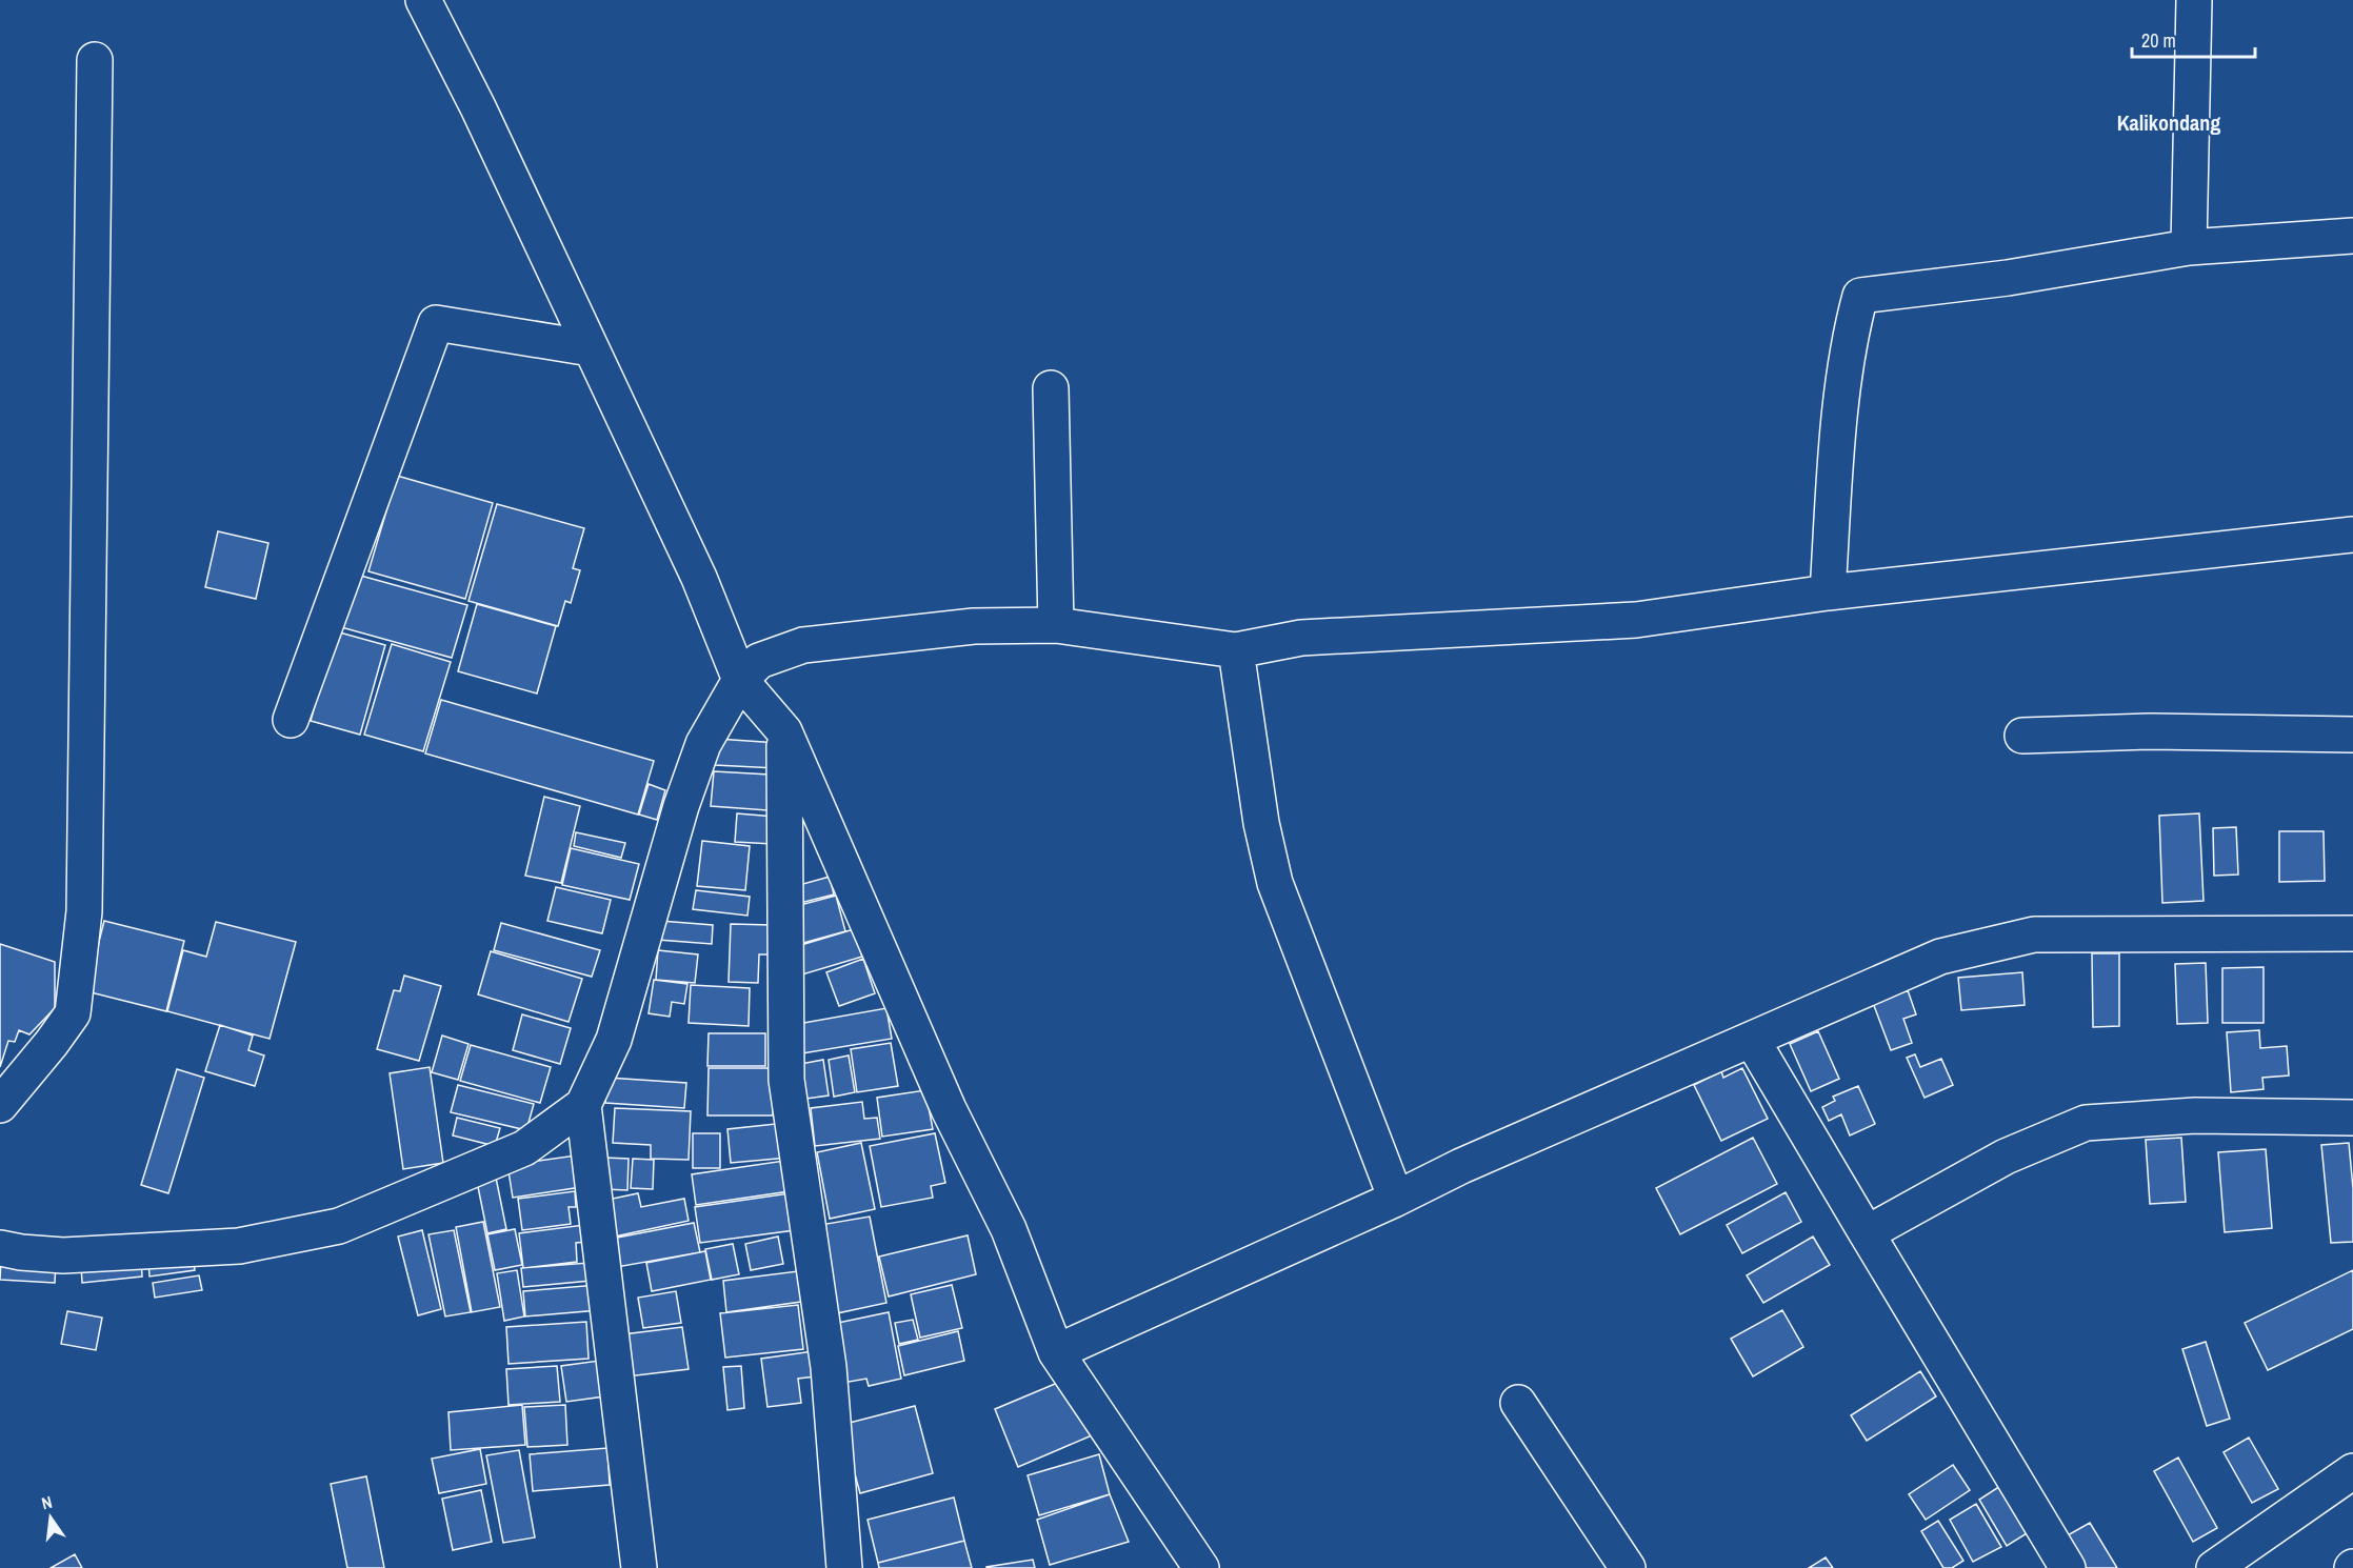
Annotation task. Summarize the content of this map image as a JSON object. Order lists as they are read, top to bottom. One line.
{"districts":["Kalikondang"],"scale_bar":"20 m","north":"top"}
